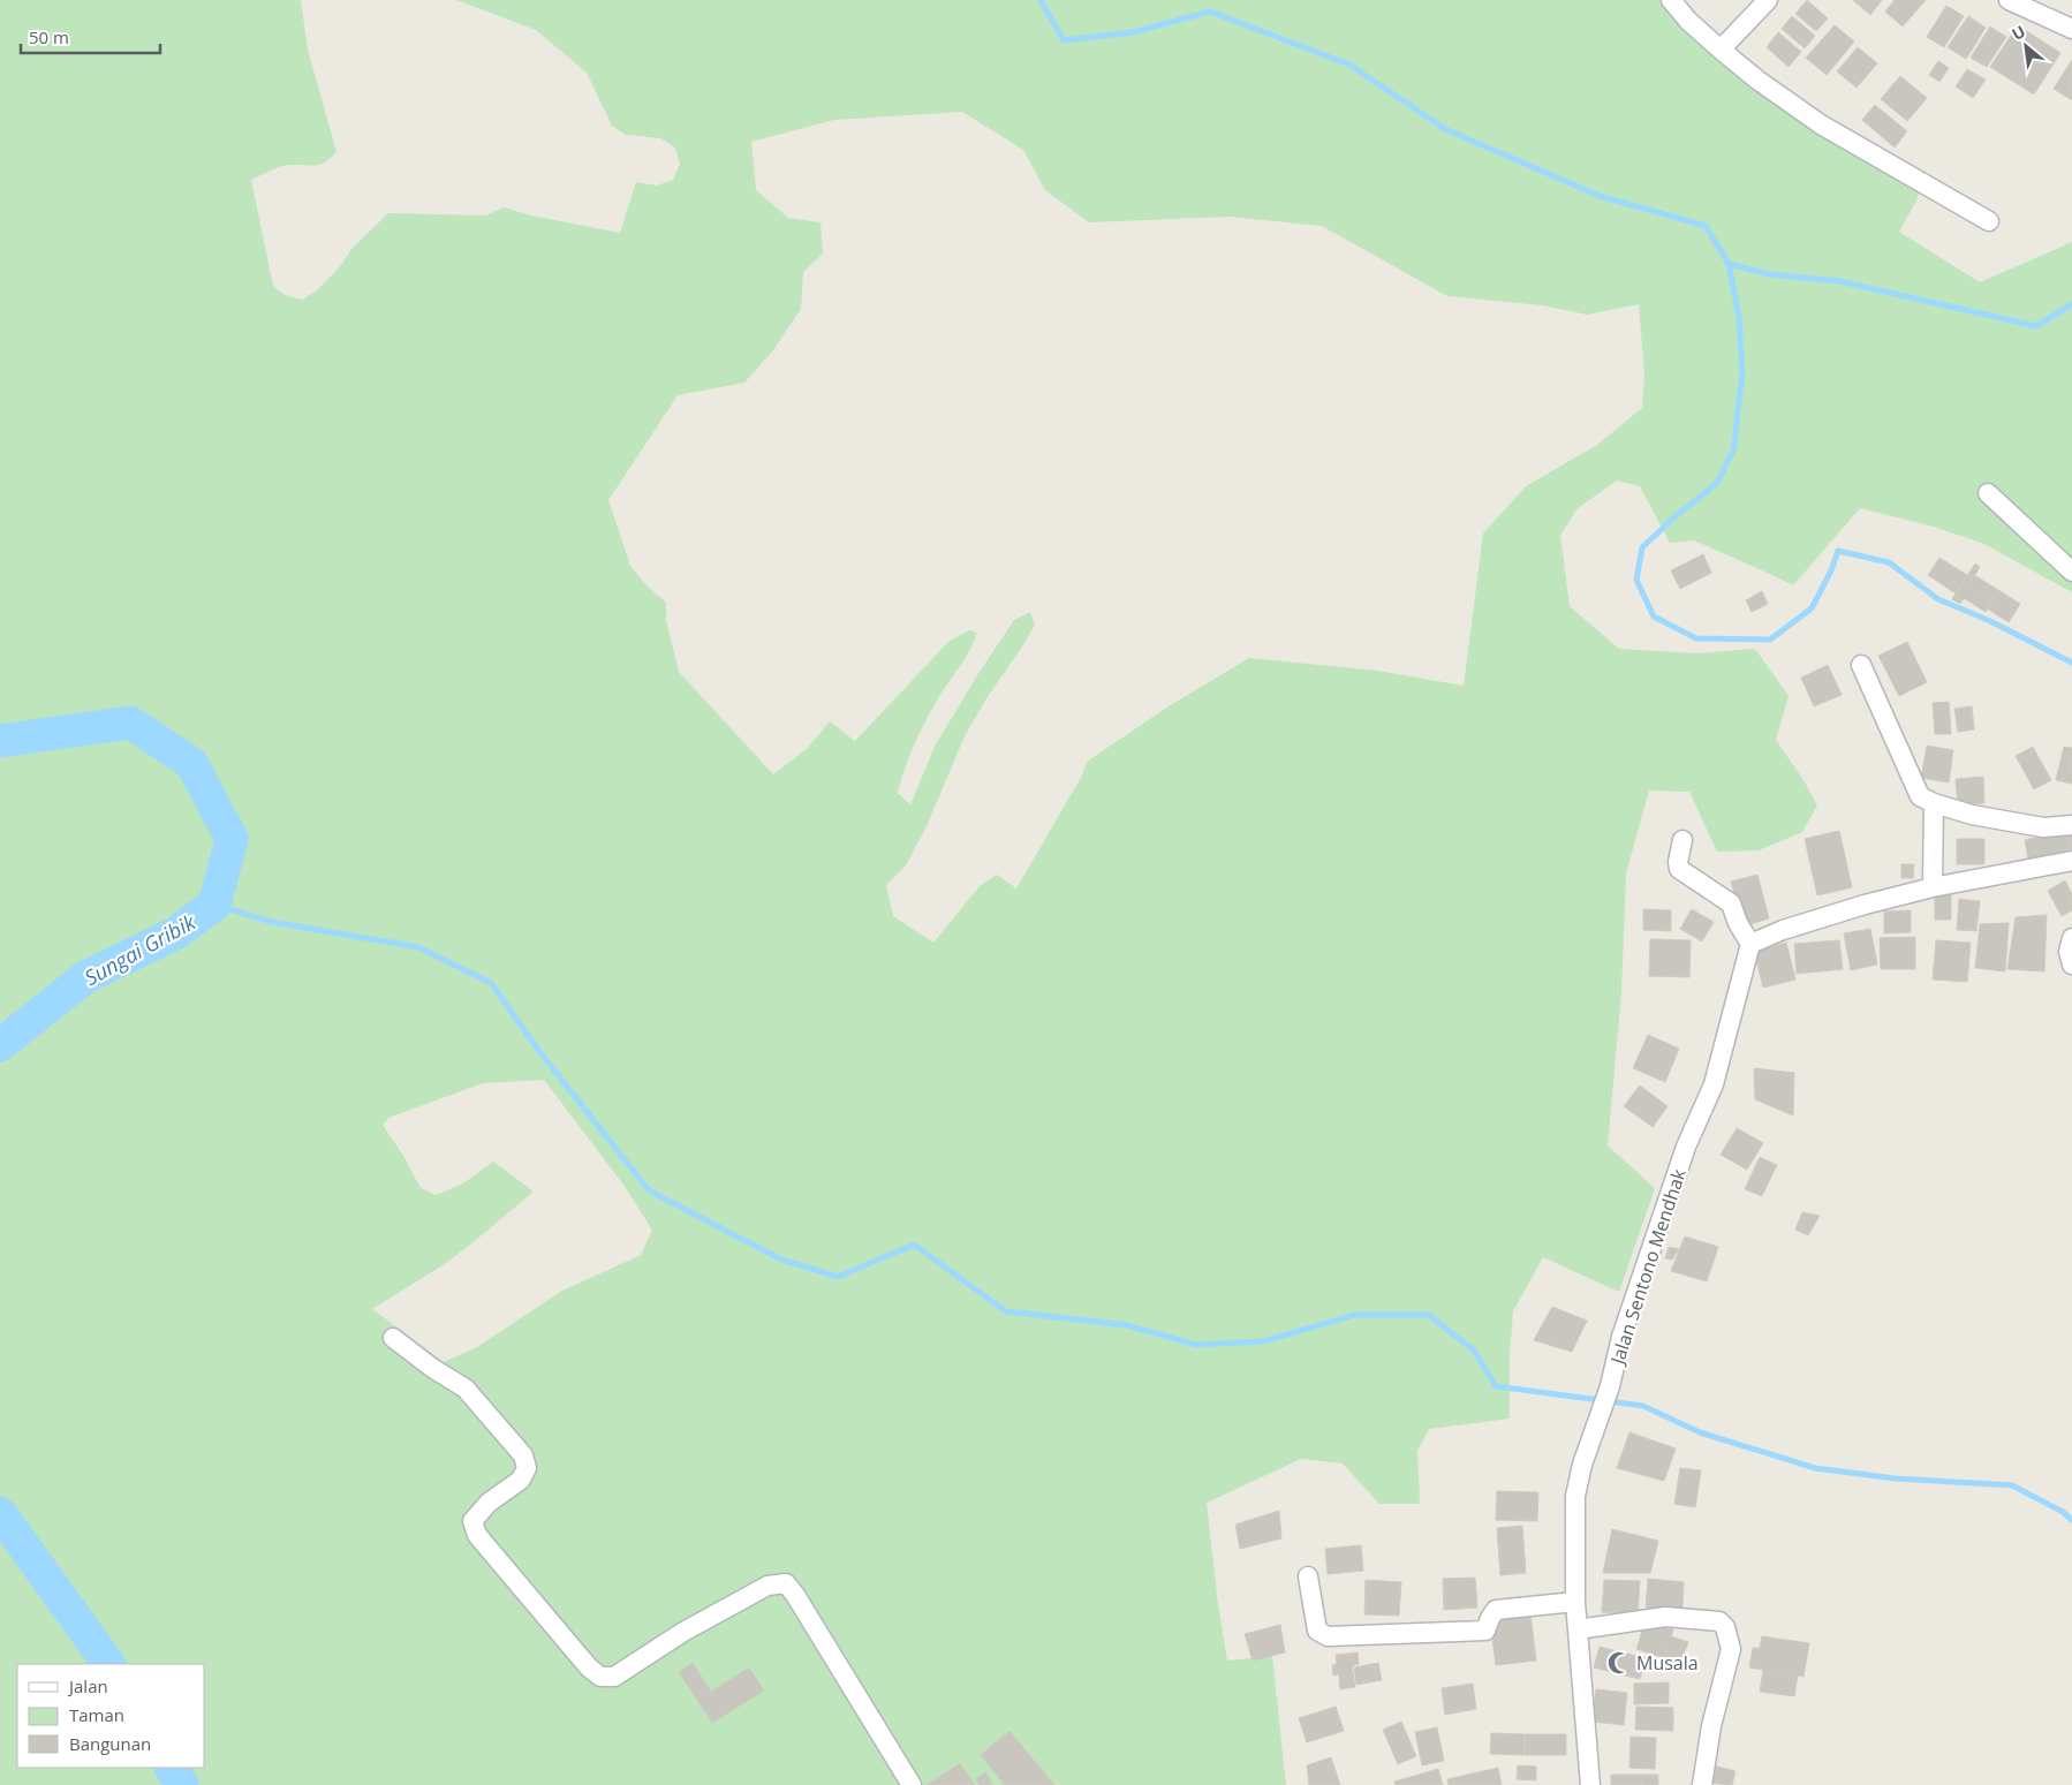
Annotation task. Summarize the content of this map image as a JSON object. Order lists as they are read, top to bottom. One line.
{"streets":{"street":["Jalan Sentono Mendhak"]},"water":["Sungai Gribik"],"places":{"mosque":["Musala"]},"legend":["Jalan","Taman","Bangunan"],"scale_bar":"50 m","north":"top left"}
